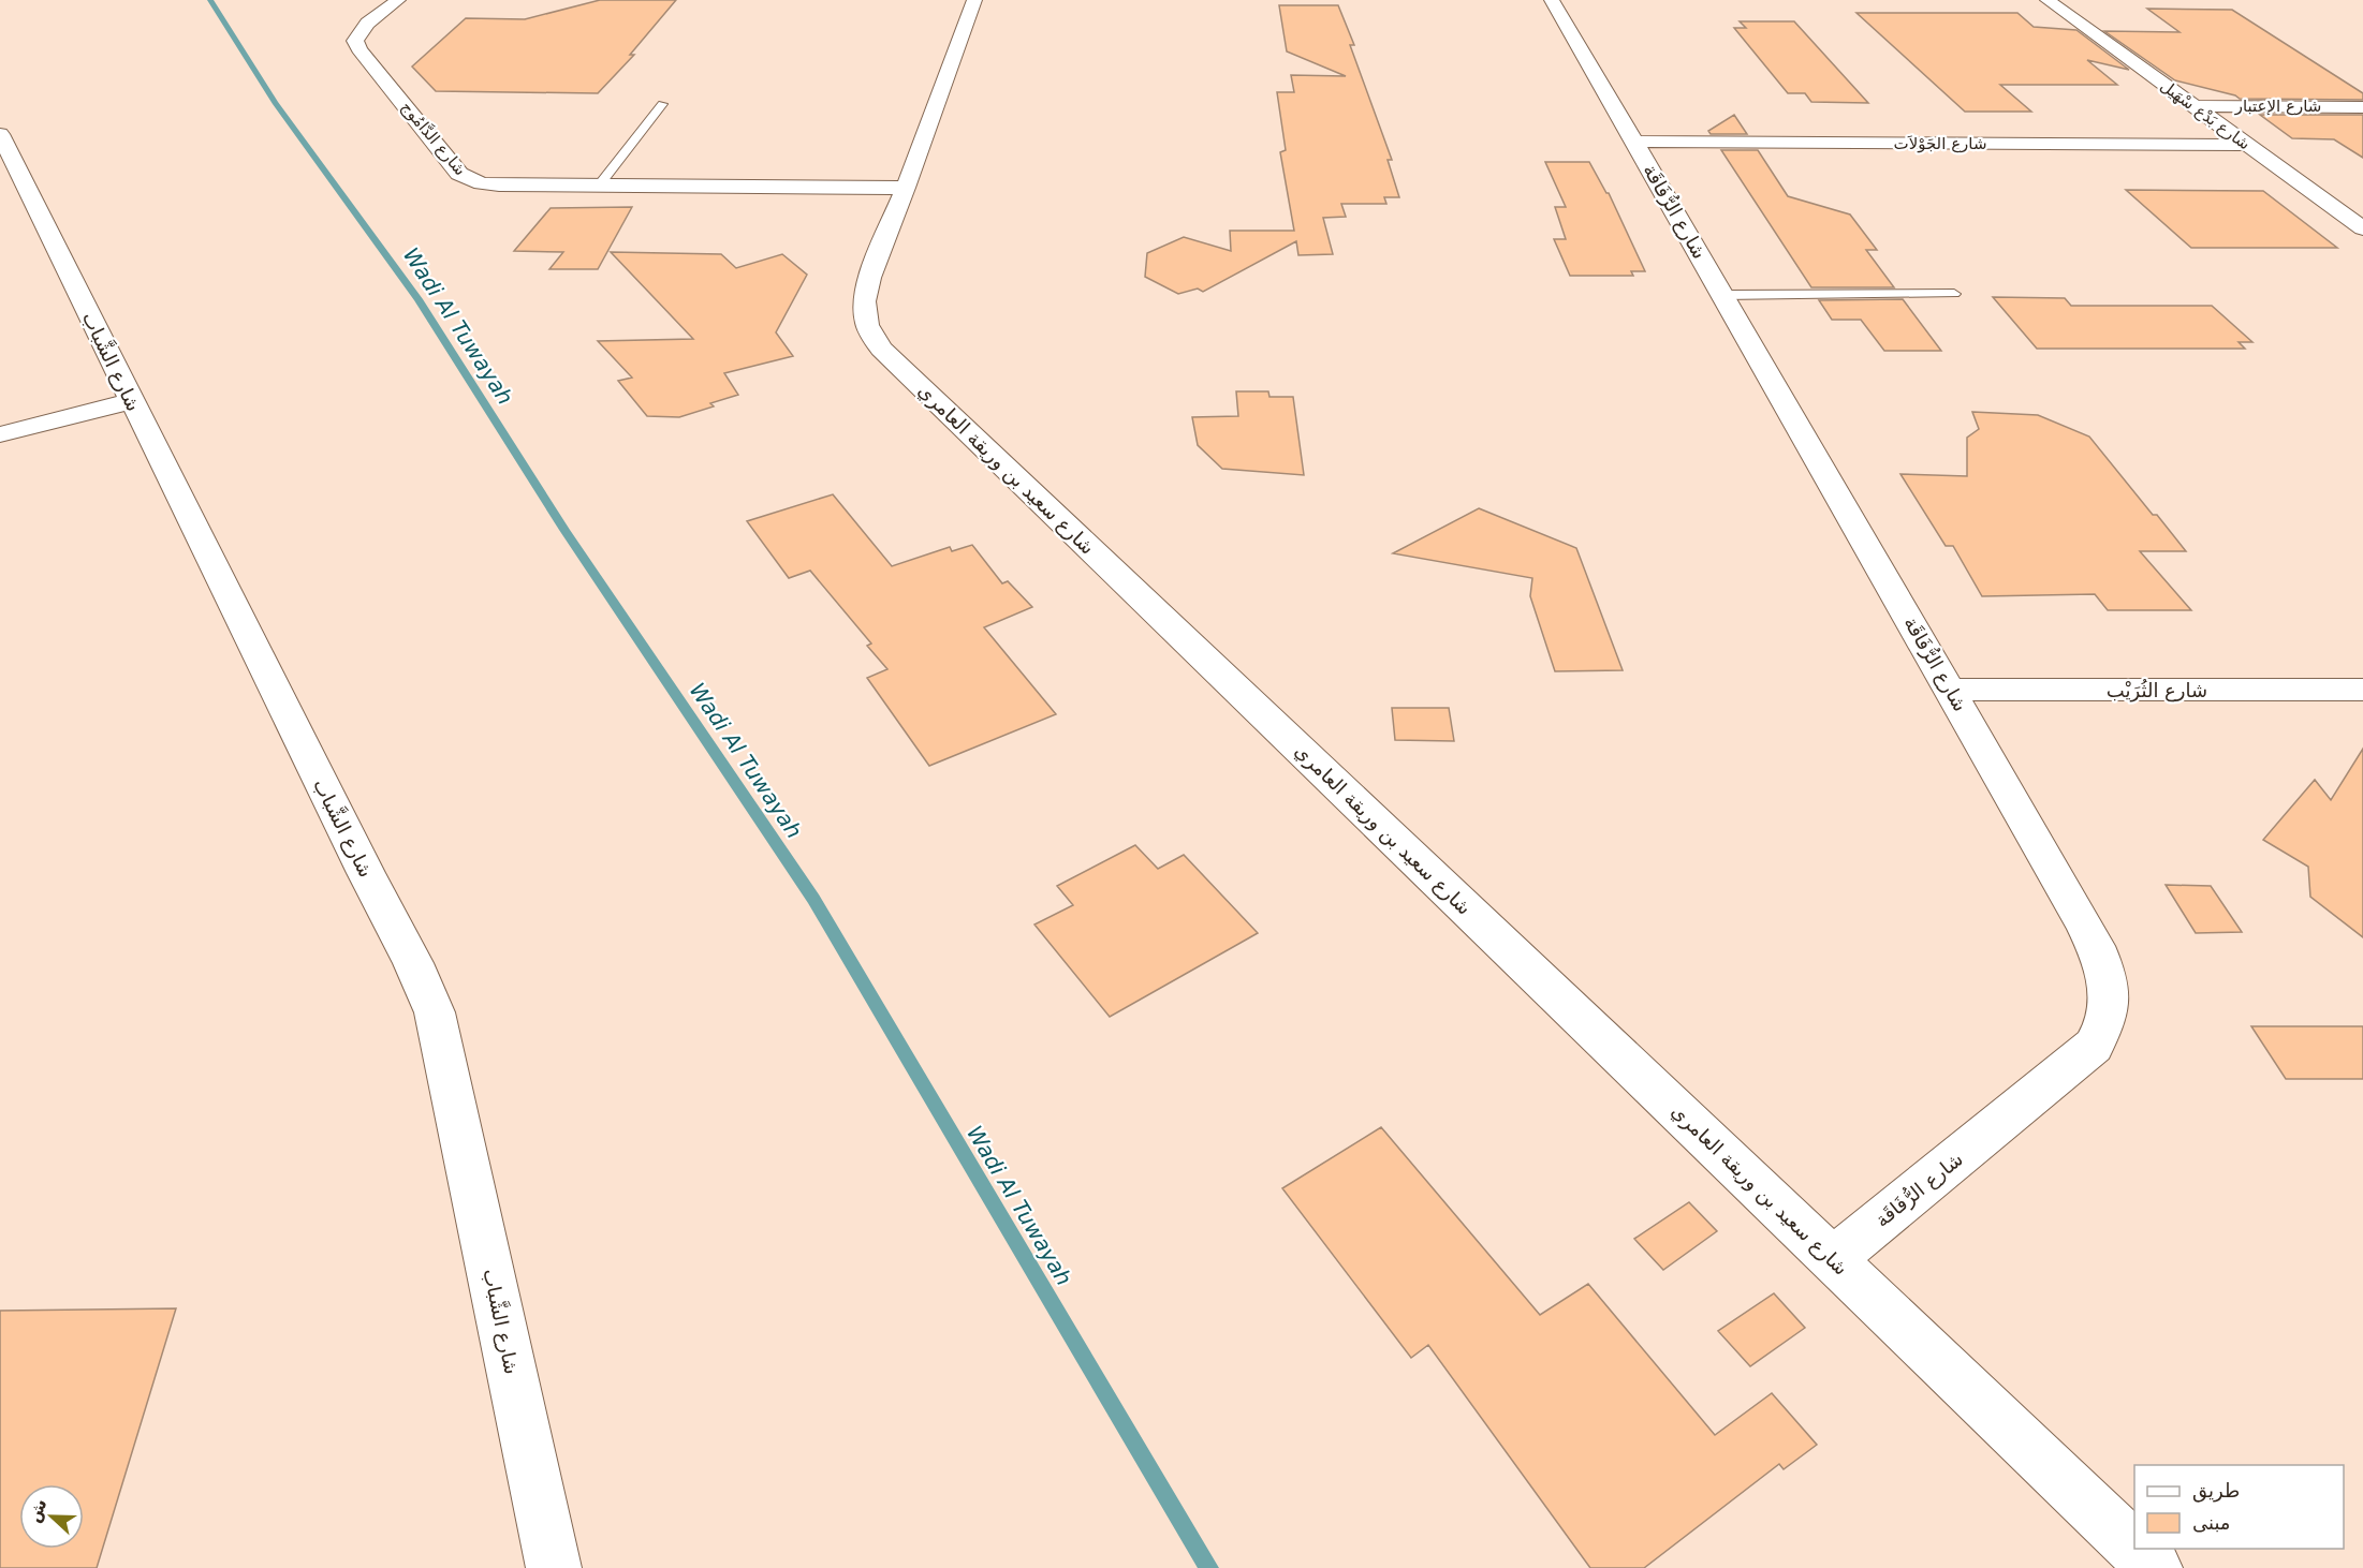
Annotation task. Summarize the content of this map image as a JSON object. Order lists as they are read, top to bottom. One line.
{"streets":{"street":["شارع الإعتبار","شارع بَدْع سْهَيل","شارع الدَّامُوج","شارع الجَوْلاَت","شارع الرُّفَاقَة","شارع الشَّباب","شارع سعيد بن وريقة العامري","شارع الثُرَيْب"]},"crossings":[["شارع الإعتبار","شارع بَدْع سْهَيل"],["شارع بَدْع سْهَيل","شارع الجَوْلاَت"],["شارع الدَّامُوج","شارع سعيد بن وريقة العامري"],["شارع الجَوْلاَت","شارع الرُّفَاقَة"],["شارع الرُّفَاقَة","شارع سعيد بن وريقة العامري"],["شارع الرُّفَاقَة","شارع الثُرَيْب"]],"water":["Wadi Al Tuwayah"],"legend":["طريق","مبنى"],"north":"left"}
